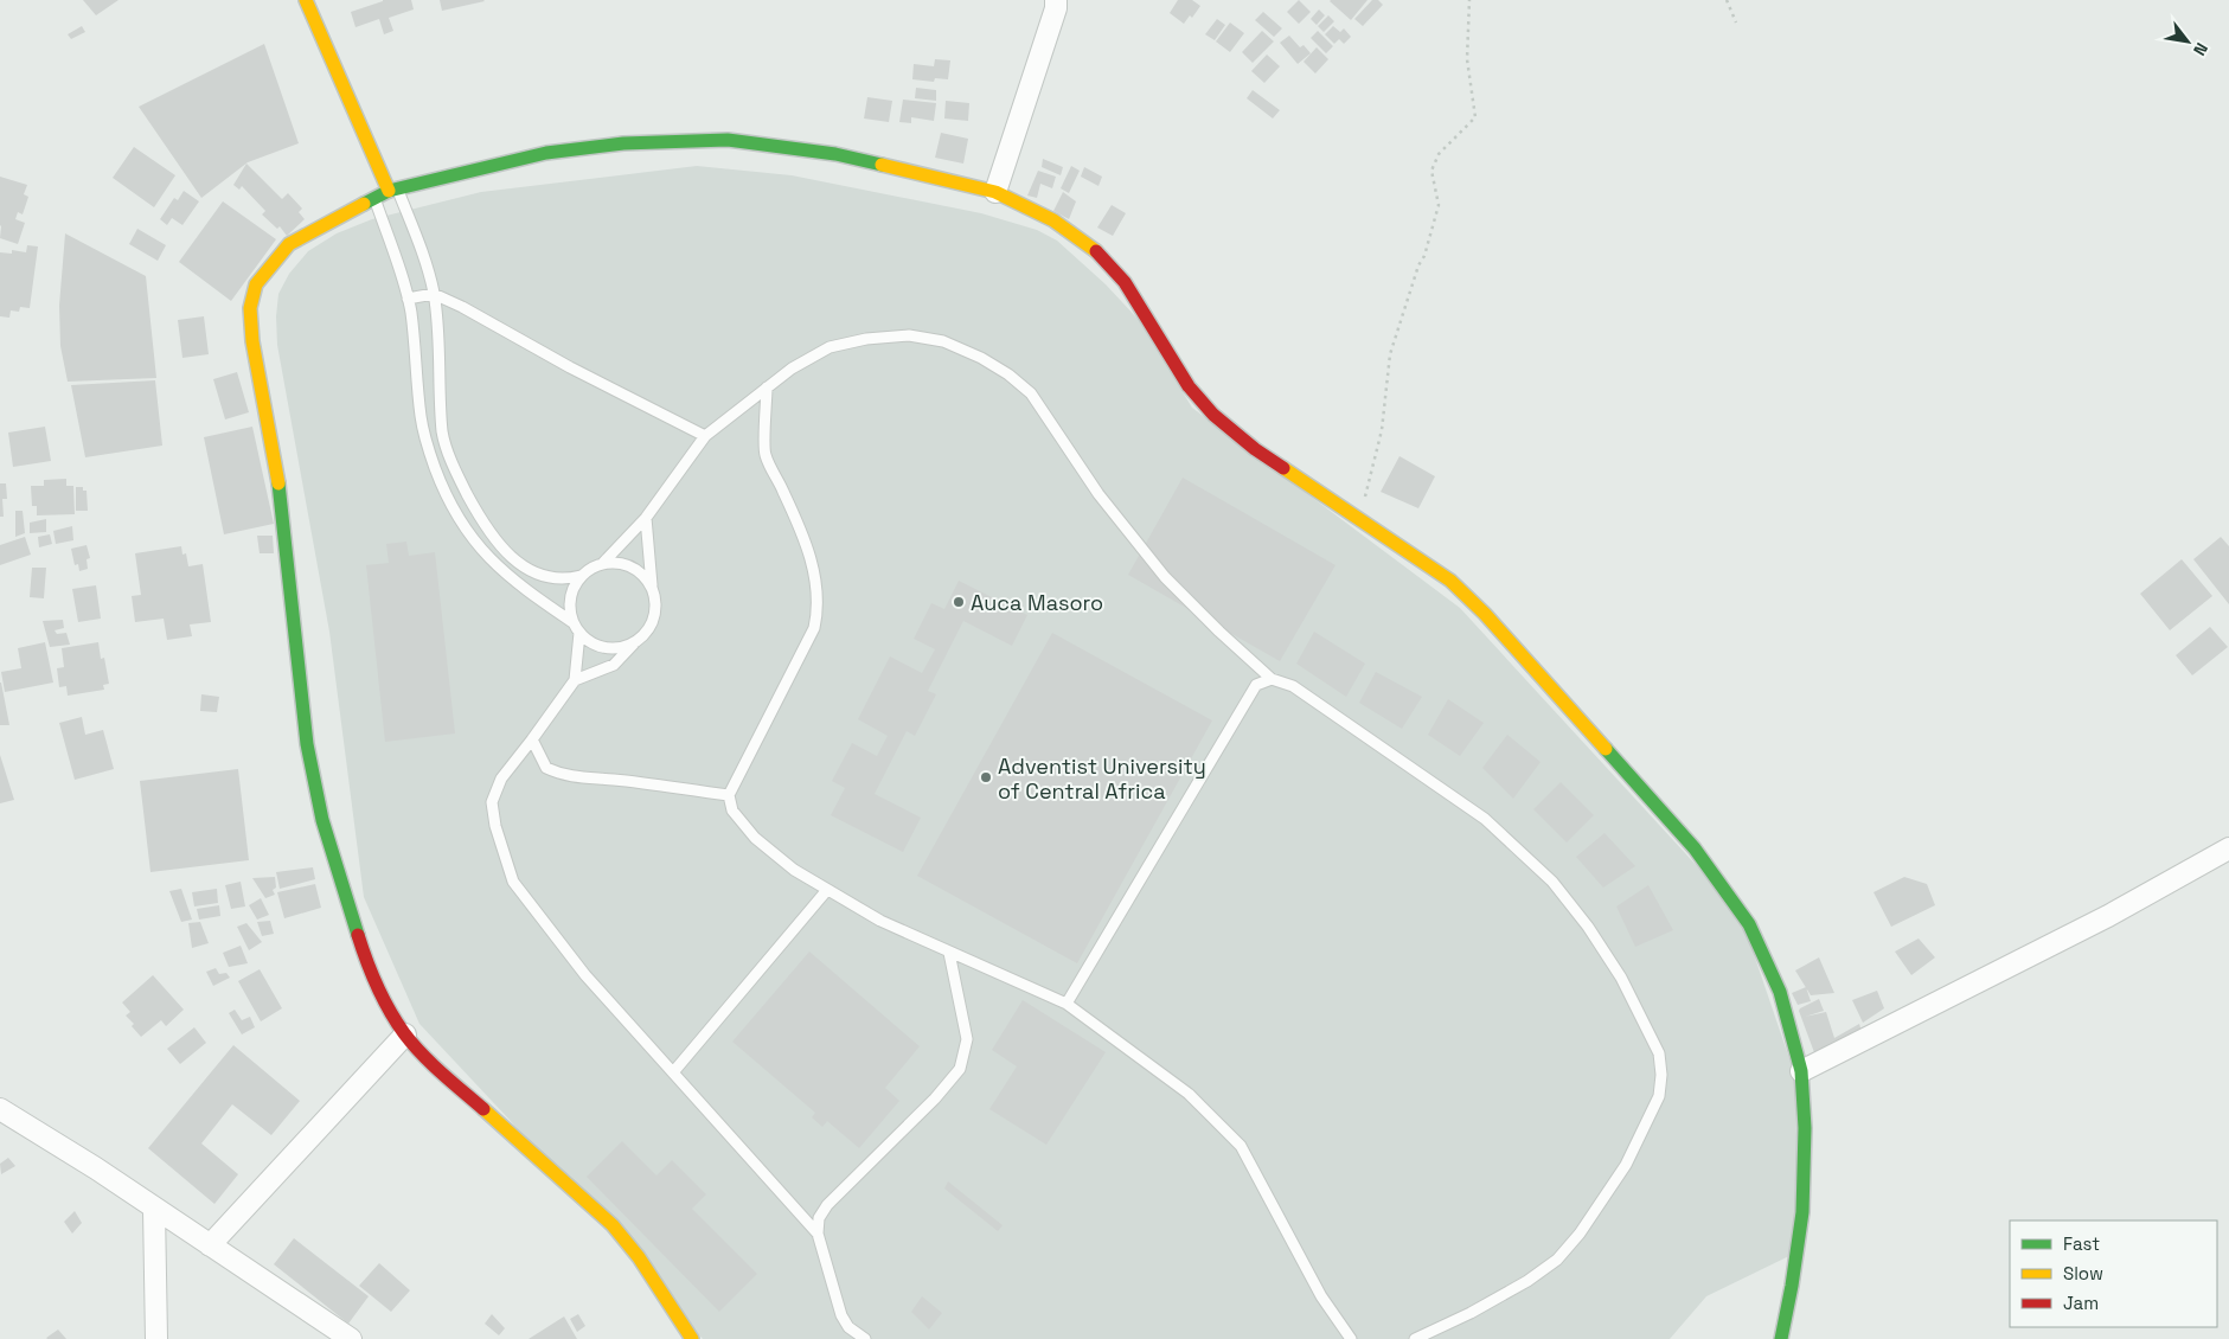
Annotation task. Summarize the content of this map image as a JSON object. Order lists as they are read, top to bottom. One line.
{"places":["Auca Masoro","Adventist University of Central Africa"],"legend":["Fast","Slow","Jam"],"north":"bottom right"}
